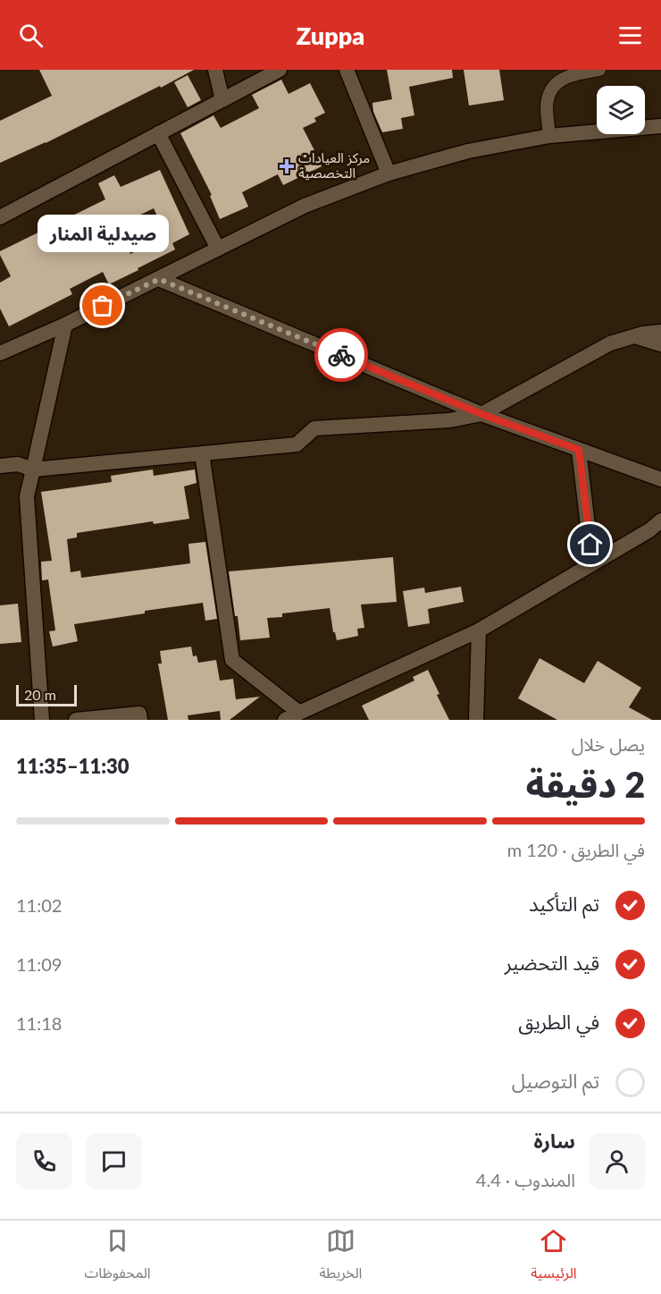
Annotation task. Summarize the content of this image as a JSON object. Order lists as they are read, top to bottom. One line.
{"places":{"health":["مركز العيادات التخصصية"],"other":["صيدلية المنار"]},"scale_bar":"20 m","page":{"header":"Zuppa","bubble":"صيدلية المنار","scale":"20 m","heading":["2 دقيقة","يصل خلال","11:30–11:35"],"panel":["سارة","المندوب · 4.4"],"bar":"في الطريق · 120 m","list":[["تم التأكيد","11:02"],["قيد التحضير","11:09"],["في الطريق","11:18"],"تم التوصيل"],"tabs":["الرئيسية","الخريطة","المحفوظات"]}}
